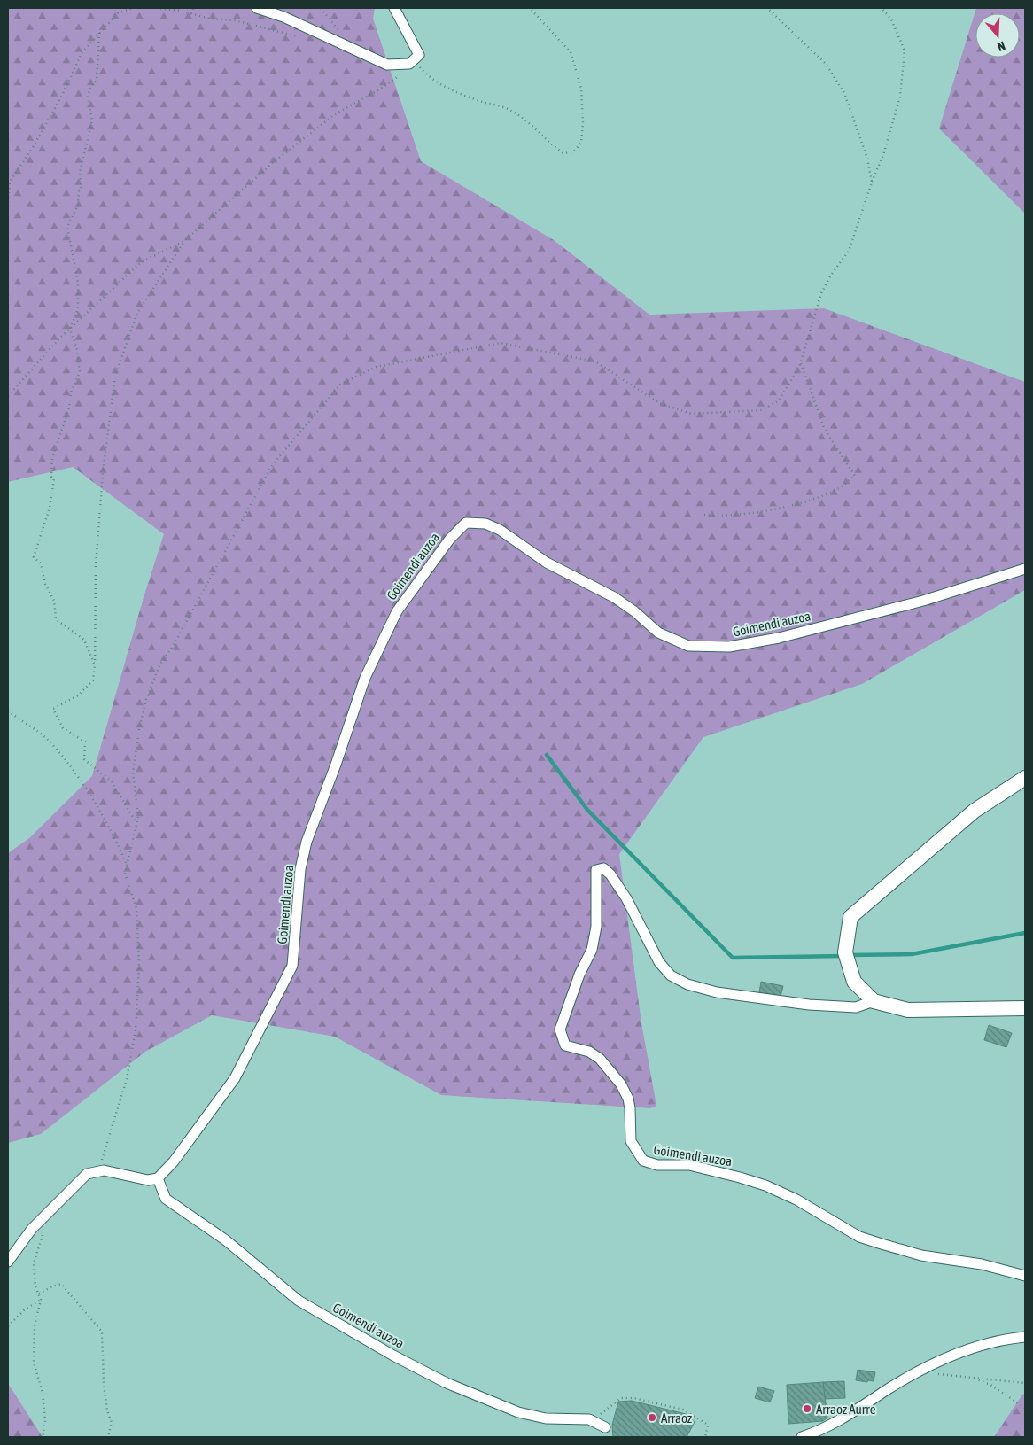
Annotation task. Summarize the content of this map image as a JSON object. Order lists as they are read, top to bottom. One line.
{"streets":{"street":["Goimendi auzoa"]},"places":["Arraoz Aurre","Arraoz"],"north":"bottom"}
